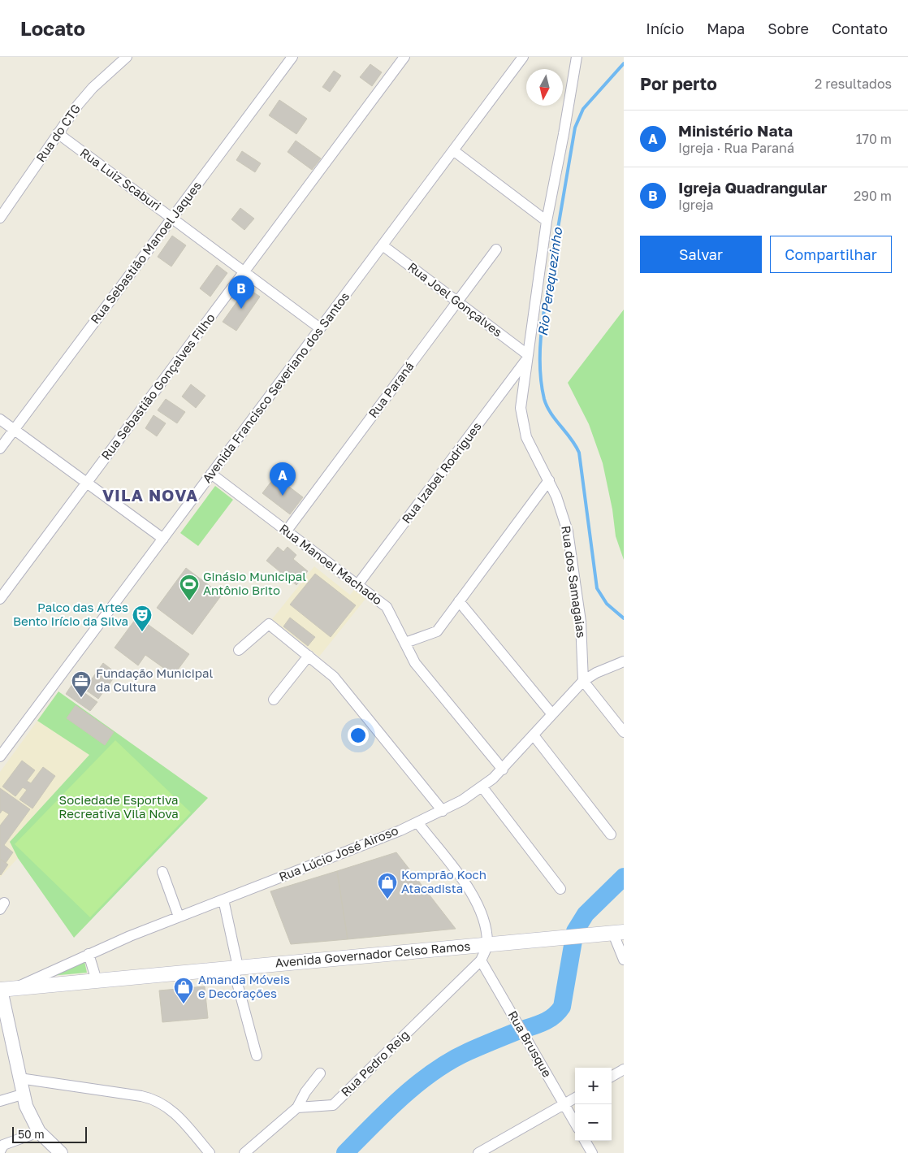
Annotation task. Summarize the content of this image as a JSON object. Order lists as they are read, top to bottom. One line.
{"streets":{"main road":["Avenida Governador Celso Ramos"],"street":["Rua do CTG","Rua Luiz Scaburi","Rua Sebastião Manoel Jaques","Rua Joel Gonçalves","Rua Sebastião Gonçalves Filho","Avenida Francisco Severiano dos Santos","Rua Paraná","Rua Izabel Rodrigues","Rua Manoel Machado","Rua dos Samagaias","Rua Lúcio José Airoso","Rua Brusque","Rua Pedro Reig"]},"crossings":[["Rua do CTG","Rua Luiz Scaburi"],["Rua Luiz Scaburi","Rua Sebastião Manoel Jaques"],["Rua Luiz Scaburi","Rua Sebastião Gonçalves Filho"],["Rua Luiz Scaburi","Avenida Francisco Severiano dos Santos"],["Rua Joel Gonçalves","Avenida Francisco Severiano dos Santos"],["Rua Joel Gonçalves","Rua Paraná"],["Rua Joel Gonçalves","Rua Izabel Rodrigues"],["Rua Joel Gonçalves","Rua dos Samagaias"],["Avenida Francisco Severiano dos Santos","Rua Manoel Machado"],["Rua Paraná","Rua Manoel Machado"],["Rua Izabel Rodrigues","Rua Manoel Machado"],["Rua Izabel Rodrigues","Rua dos Samagaias"],["Rua Manoel Machado","Rua Lúcio José Airoso"],["Rua dos Samagaias","Rua Lúcio José Airoso"],["Rua Lúcio José Airoso","Avenida Governador Celso Ramos"],["Avenida Governador Celso Ramos","Rua Pedro Reig"],["Rua Brusque","Rua Pedro Reig"]],"districts":["VILA NOVA"],"water":["Rio Perequezinho"],"parks":["Sociedade Esportiva Recreativa Vila Nova"],"places":{"sports":["Ginásio Municipal Antônio Brito"],"theatre":["Palco das Artes Bento Irício da Silva"],"office":["Fundação Municipal da Cultura"],"shop":["Komprão Koch Atacadista","Amanda Móveis e Decorações"]},"scale_bar":"50 m","north":"bottom","page":{"header":"Locato","nav":["Início","Mapa","Sobre","Contato"],"heading":["Por perto","2 resultados"],"list":[{"mark":"A","name":"Ministério Nata","note":"Igreja · Rua Paraná","value":"170 m"},{"mark":"B","name":"Igreja Quadrangular","note":"Igreja","value":"290 m"}],"buttons":["Salvar","Compartilhar"],"pins":["B","A"],"map_buttons":["+","−"],"scale":"50 m"}}
